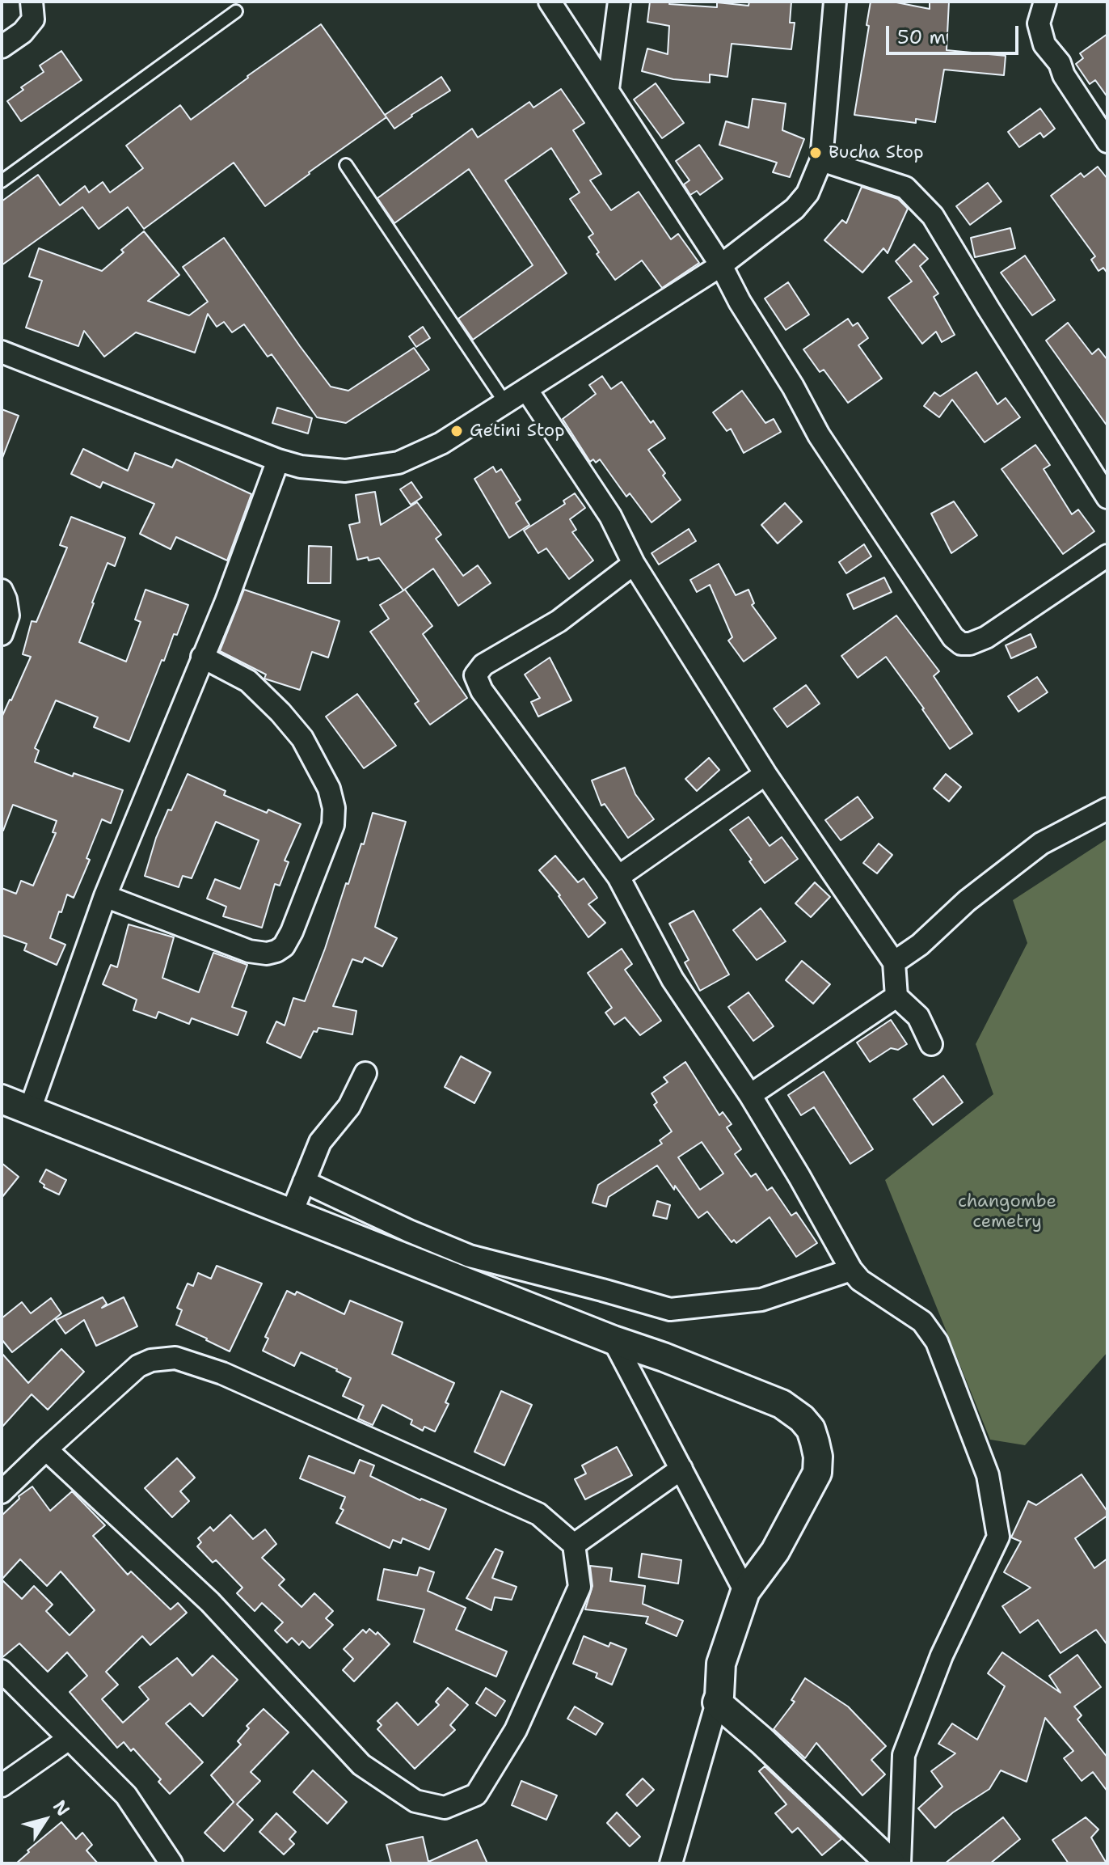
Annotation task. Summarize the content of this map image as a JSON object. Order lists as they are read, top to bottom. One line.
{"parks":["changombe cemetry"],"places":["Bucha Stop","Getini Stop"],"scale_bar":"50 m","north":"top right"}
